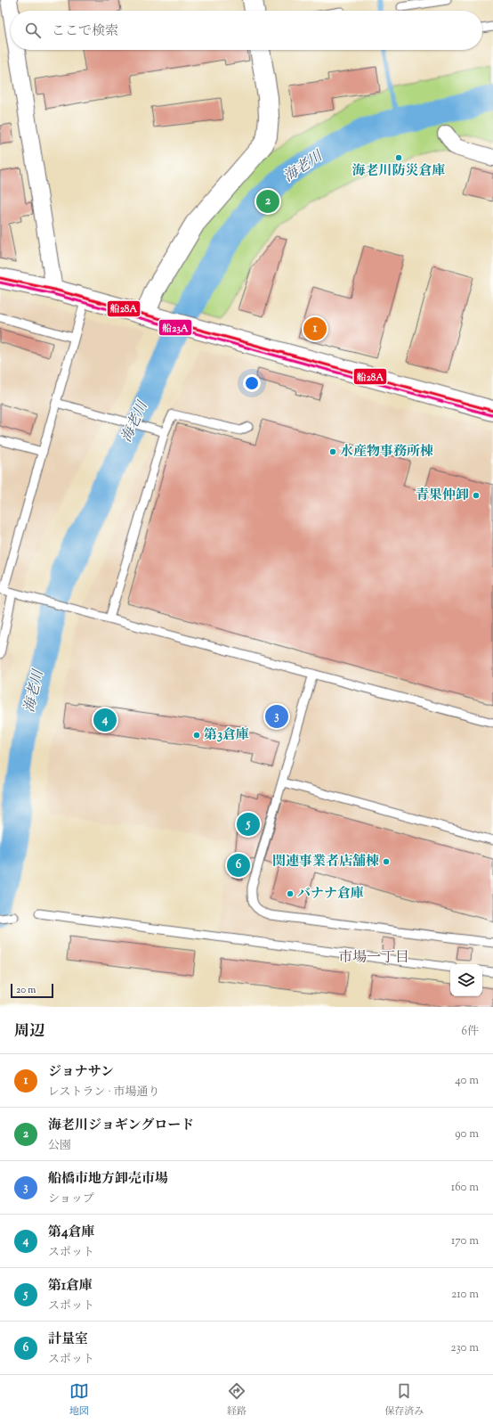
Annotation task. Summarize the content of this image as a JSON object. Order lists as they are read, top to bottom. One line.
{"districts":["市場一丁目"],"water":["海老川"],"places":["海老川防災倉庫","水産物事務所棟","青果仲卸","第3倉庫","関連事業者店舗棟","バナナ倉庫"],"lines":["transit line 船28A","transit line 船23A"],"scale_bar":"20 m","page":{"search":"ここで検索","pins":["2","1","3","4","5","6"],"scale":"20 m","heading":["周辺","6件"],"list":[{"mark":"1","name":"ジョナサン","note":"レストラン · 市場通り","value":"40 m"},{"mark":"2","name":"海老川ジョギングロード","note":"公園","value":"90 m"},{"mark":"3","name":"船橋市地方卸売市場","note":"ショップ","value":"160 m"},{"mark":"4","name":"第4倉庫","note":"スポット","value":"170 m"},{"mark":"5","name":"第1倉庫","note":"スポット","value":"210 m"},{"mark":"6","name":"計量室","note":"スポット","value":"230 m"}],"nav":["地図","経路","保存済み"]}}
